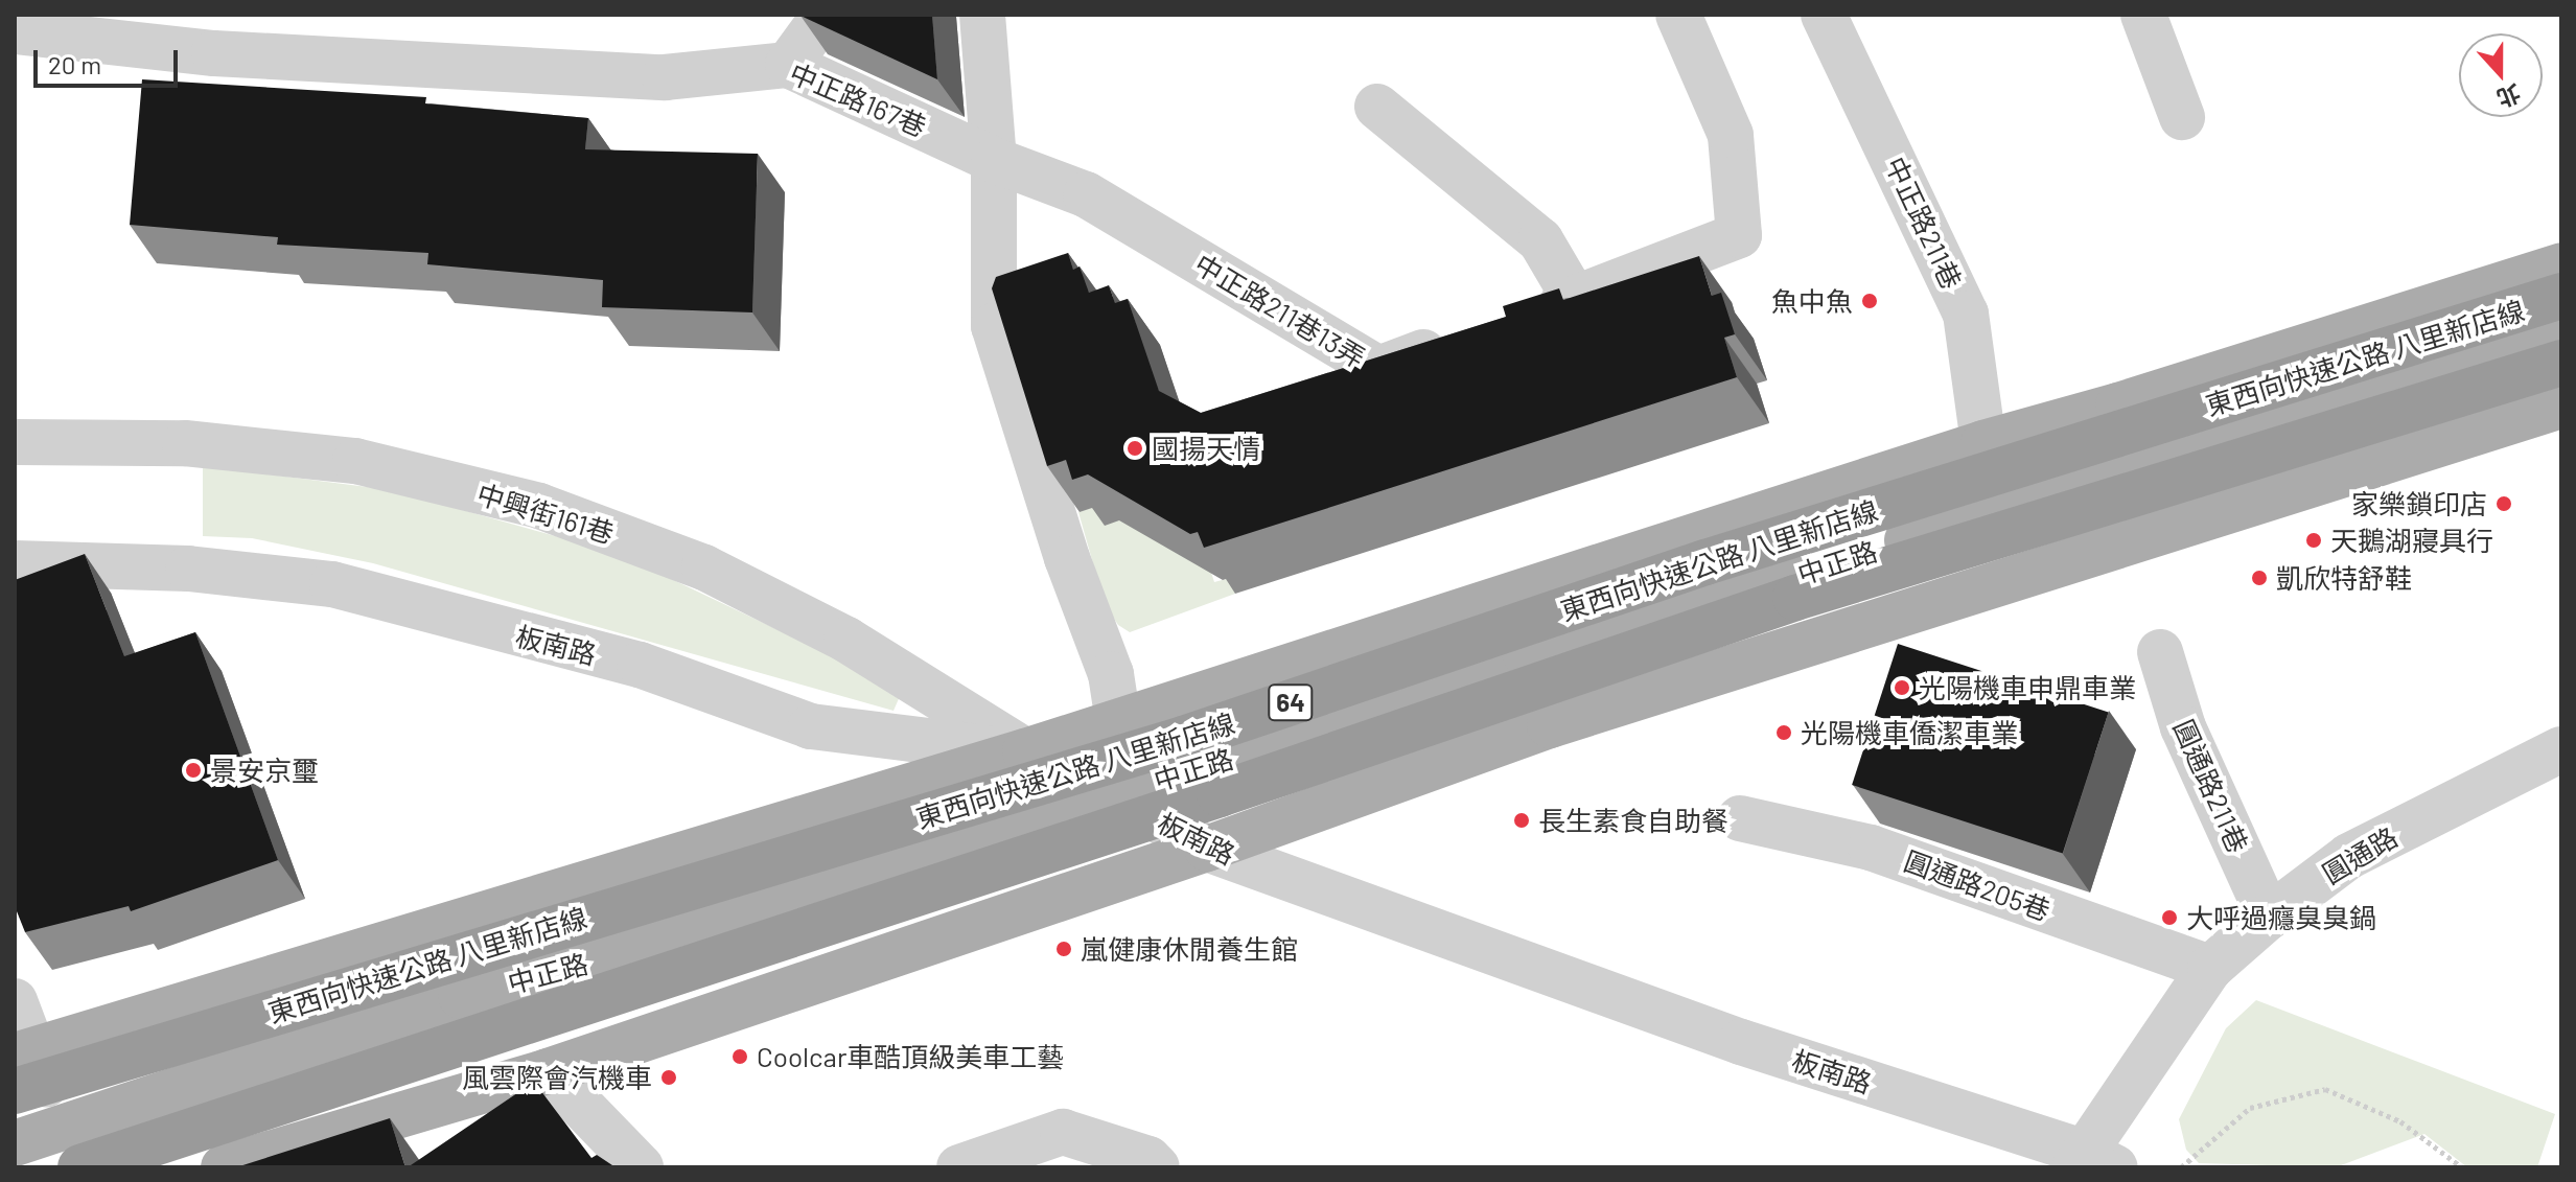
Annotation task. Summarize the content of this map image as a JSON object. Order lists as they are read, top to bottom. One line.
{"streets":{"highway":["東西向快速公路 八里新店線","64"],"main road":["中正路"],"street":["中正路167巷","中正路211巷","中正路211巷13弄","中興街161巷","板南路","圓通路211巷","圓通路","圓通路205巷"]},"crossings":[["中正路167巷","中正路211巷13弄"],["中興街161巷","板南路"],["中正路","板南路"],["中正路","64"],["板南路","圓通路"],["圓通路211巷","圓通路"],["圓通路","圓通路205巷"]],"places":["魚中魚","國揚天情","家樂鎖印店","天鵝湖寢具行","凱欣特舒鞋","光陽機車申鼎車業","光陽機車僑潔車業","景安京璽","長生素食自助餐","大呼過癮臭臭鍋","嵐健康休閒養生館","Coolcar車酷頂級美車工藝","風雲際會汽機車"],"scale_bar":"20 m","north":"bottom"}
